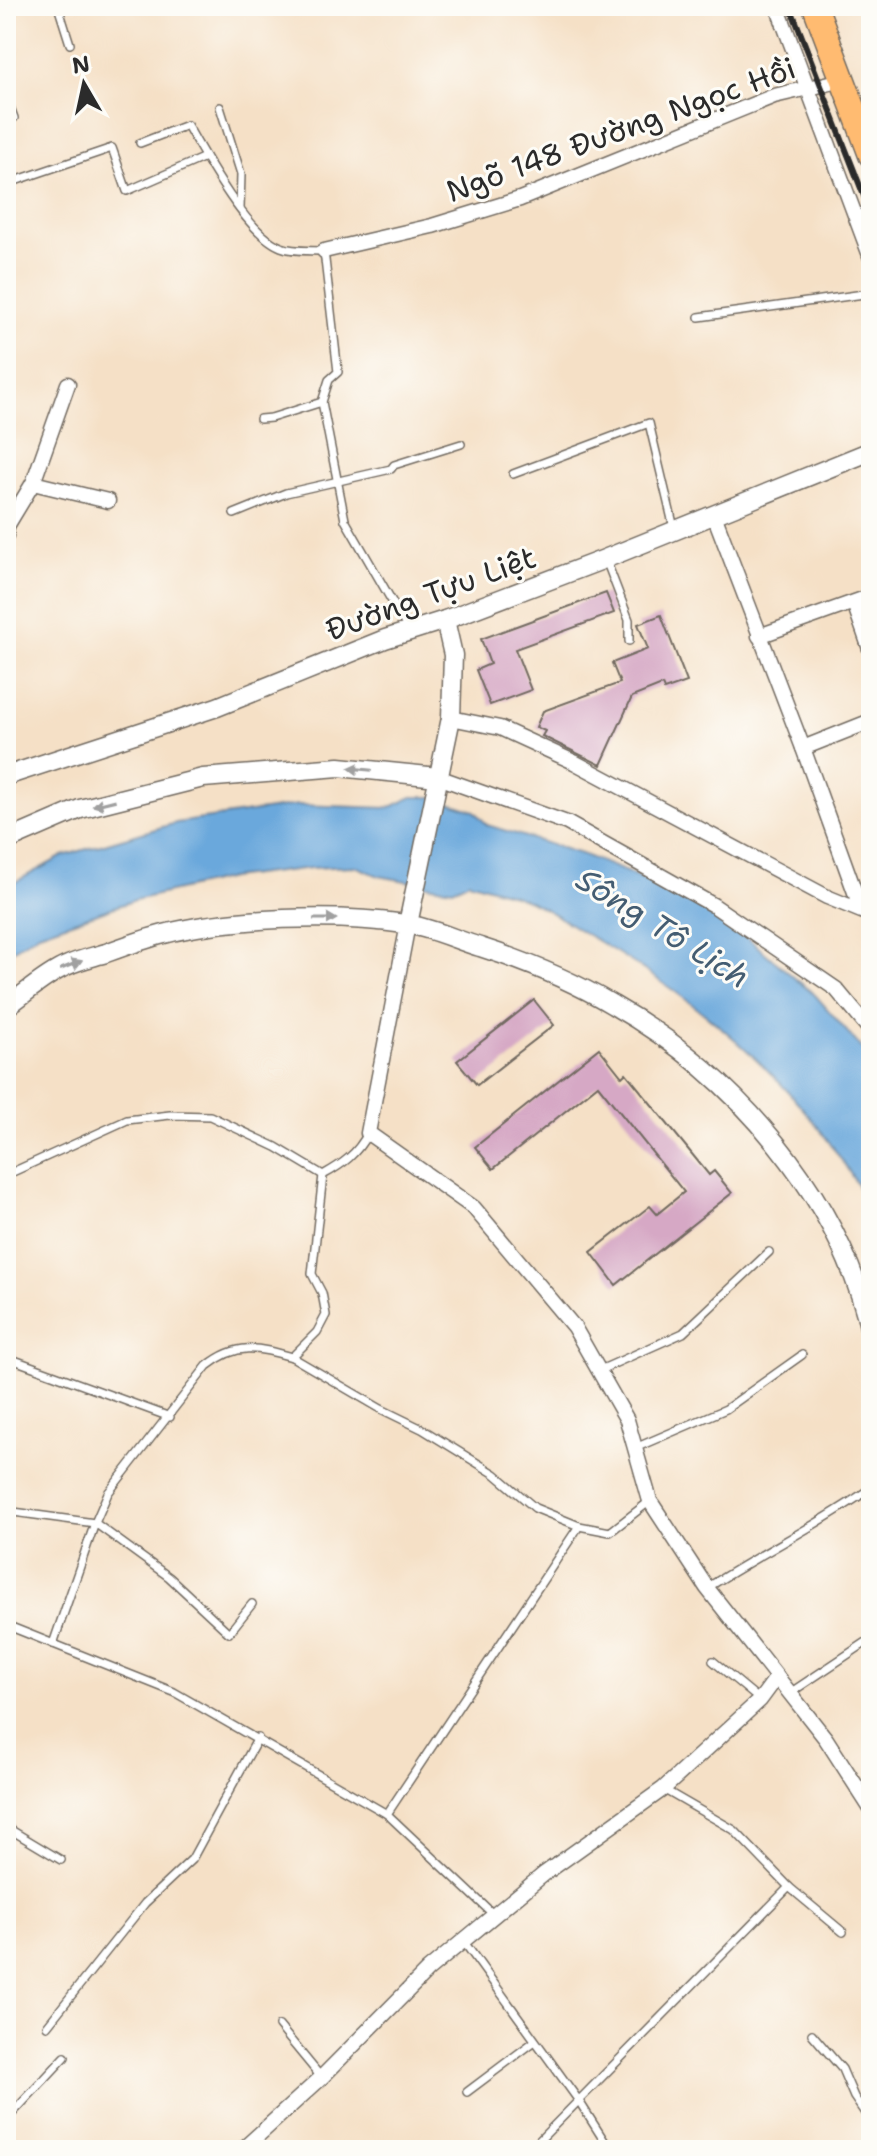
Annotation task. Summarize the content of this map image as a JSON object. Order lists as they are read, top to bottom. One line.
{"streets":{"street":["Ngõ 148 Đường Ngọc Hồi","Đường Tựu Liệt"]},"water":["Sông Tô Lịch"],"north":"top"}
